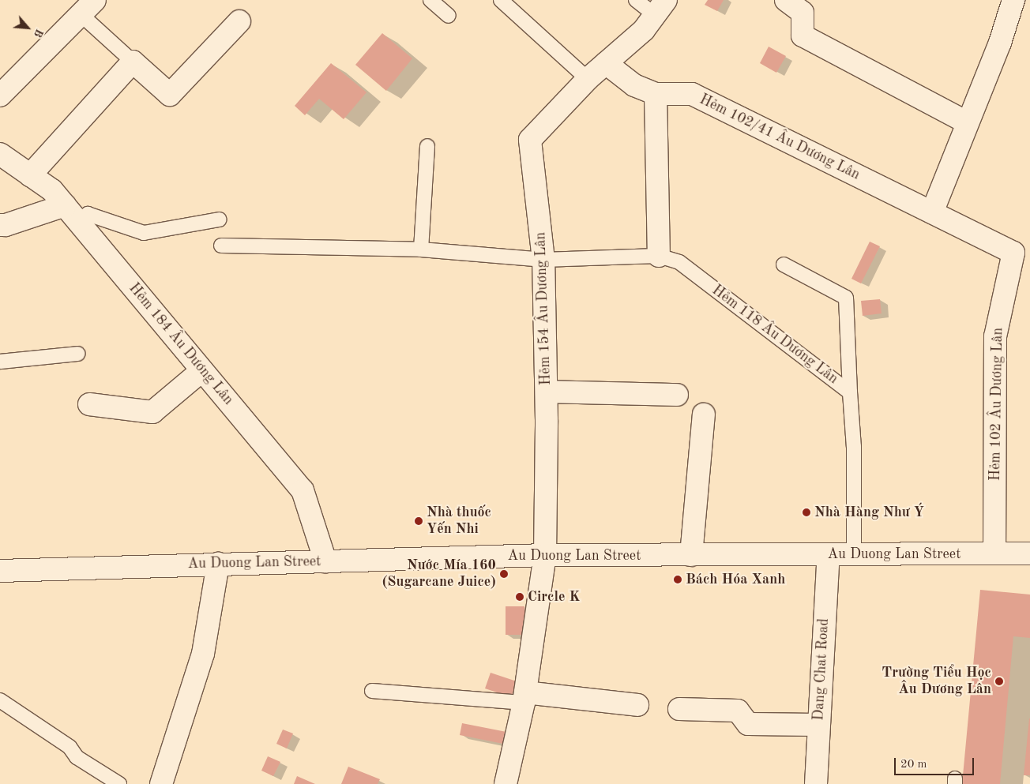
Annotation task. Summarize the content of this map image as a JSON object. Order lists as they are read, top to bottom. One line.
{"streets":{"street":["Hẻm 102/41 Âu Dương Lân","Hẻm 154 Âu Dương Lân","Hẻm 184 Âu Dương Lân","Hẻm 102 Âu Dương Lân","Au Duong Lan Street","Dang Chat Road"],"lane":["Hẻm 118 Âu Dương Lân"]},"crossings":[["Hẻm 102/41 Âu Dương Lân","Hẻm 154 Âu Dương Lân"],["Hẻm 102/41 Âu Dương Lân","Hẻm 102 Âu Dương Lân"],["Hẻm 154 Âu Dương Lân","Hẻm 118 Âu Dương Lân"],["Hẻm 154 Âu Dương Lân","Au Duong Lan Street"],["Hẻm 118 Âu Dương Lân","Au Duong Lan Street"],["Hẻm 184 Âu Dương Lân","Au Duong Lan Street"],["Hẻm 102 Âu Dương Lân","Au Duong Lan Street"],["Au Duong Lan Street","Dang Chat Road"]],"places":["Nhà Hàng Như Ý","Nhà thuốc Yến Nhi","Nước Mía 160 (Sugarcane Juice)","Bách Hóa Xanh","Circle K","Trường Tiểu Học Âu Dương Lân"],"scale_bar":"20 m","north":"bottom right"}
